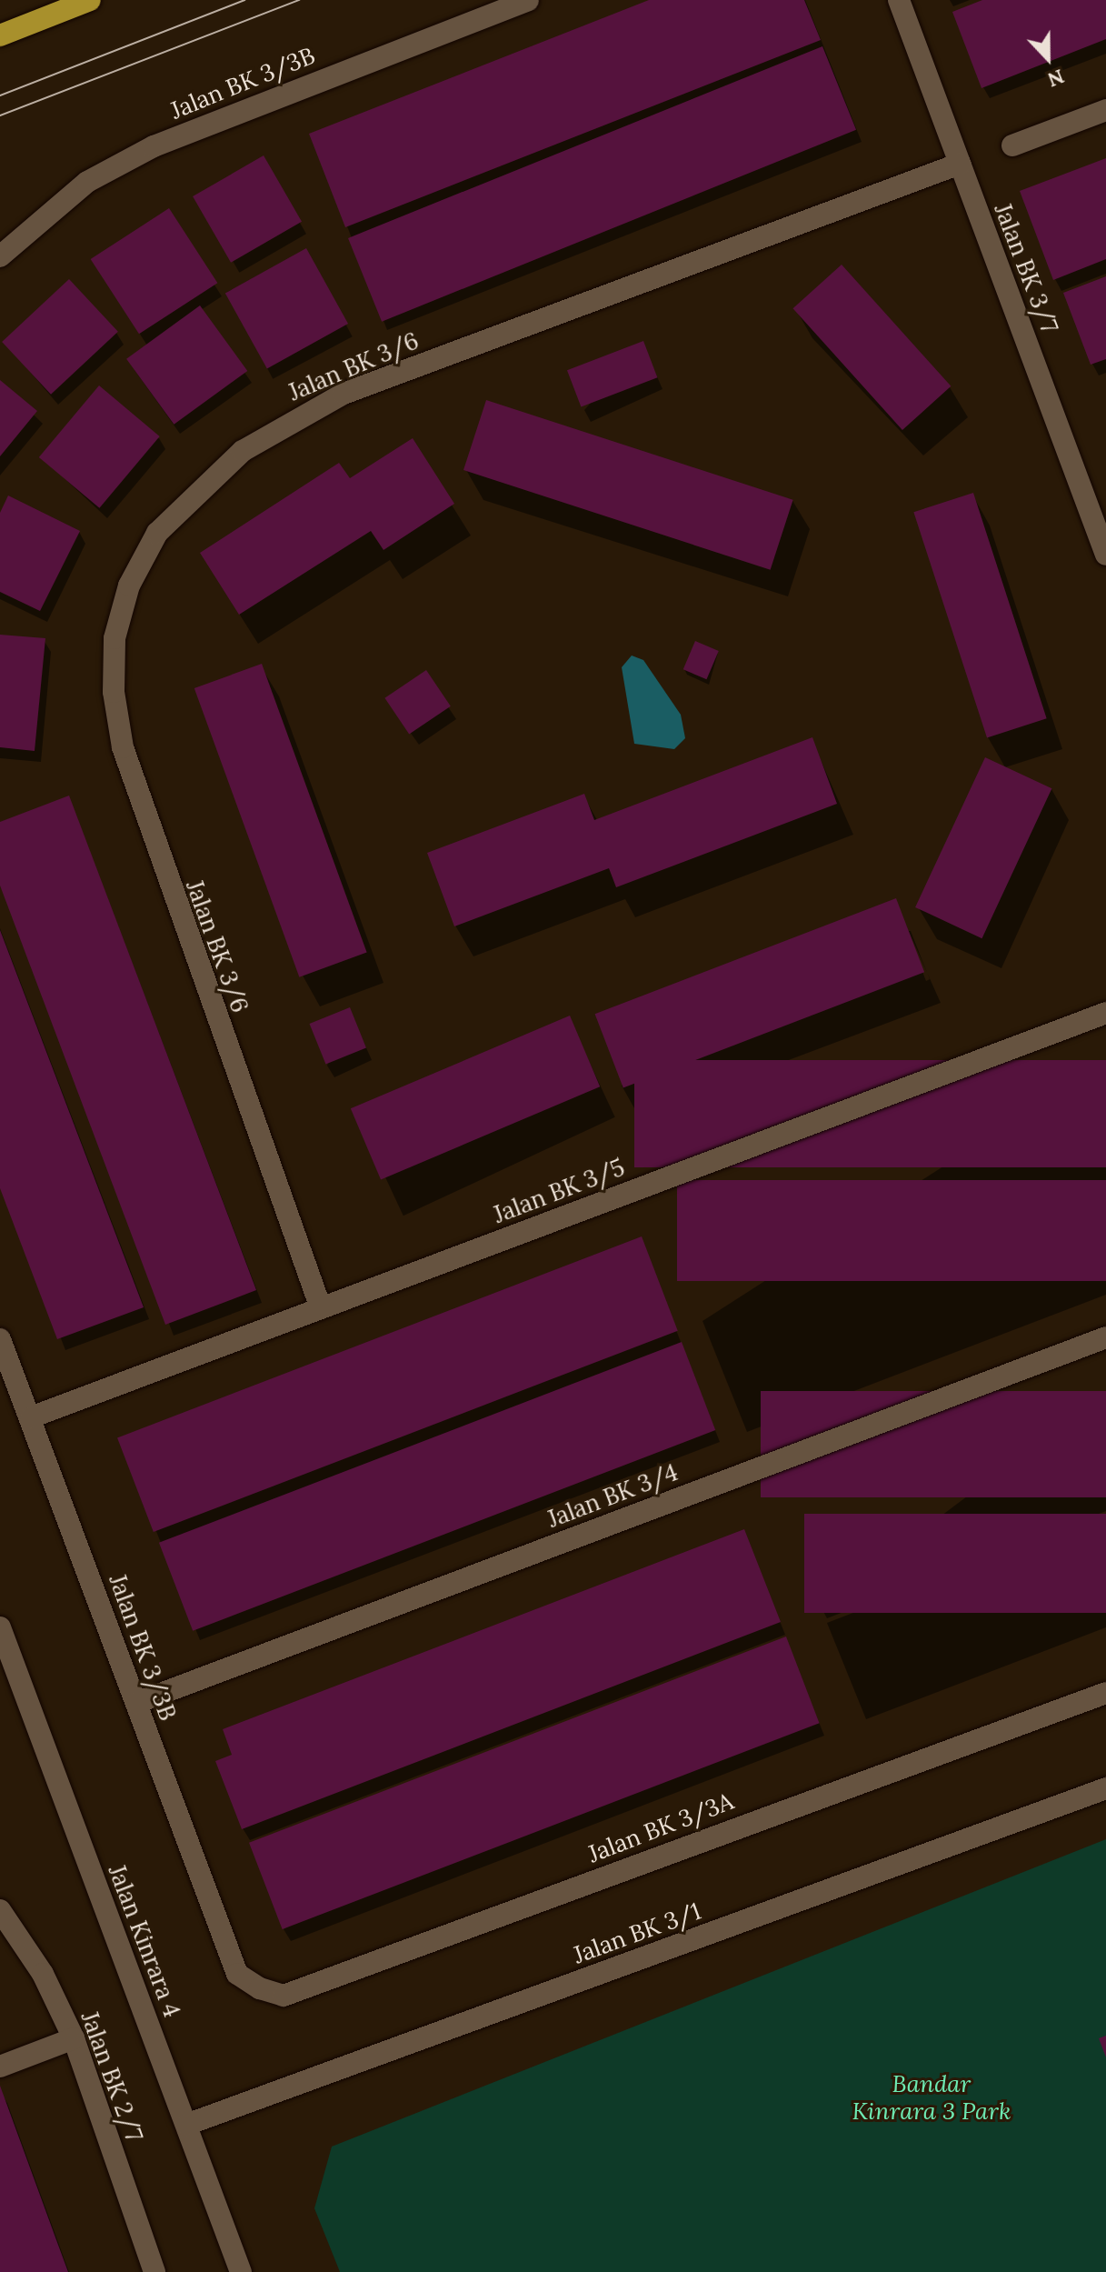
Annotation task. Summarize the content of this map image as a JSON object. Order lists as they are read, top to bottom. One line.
{"streets":{"street":["Jalan BK 3/3B","Jalan BK 3/7","Jalan BK 3/6","Jalan BK 3/5","Jalan BK 3/4","Jalan BK 3/3A","Jalan BK 3/1","Jalan Kinrara 4","Jalan BK 2/7"]},"crossings":[["Jalan BK 3/3B","Jalan BK 3/5"],["Jalan BK 3/3B","Jalan BK 3/4"],["Jalan BK 3/3B","Jalan BK 3/3A"],["Jalan BK 3/7","Jalan BK 3/6"],["Jalan BK 3/6","Jalan BK 3/5"],["Jalan BK 3/1","Jalan Kinrara 4"]],"parks":["Bandar Kinrara 3 Park"],"north":"bottom"}
